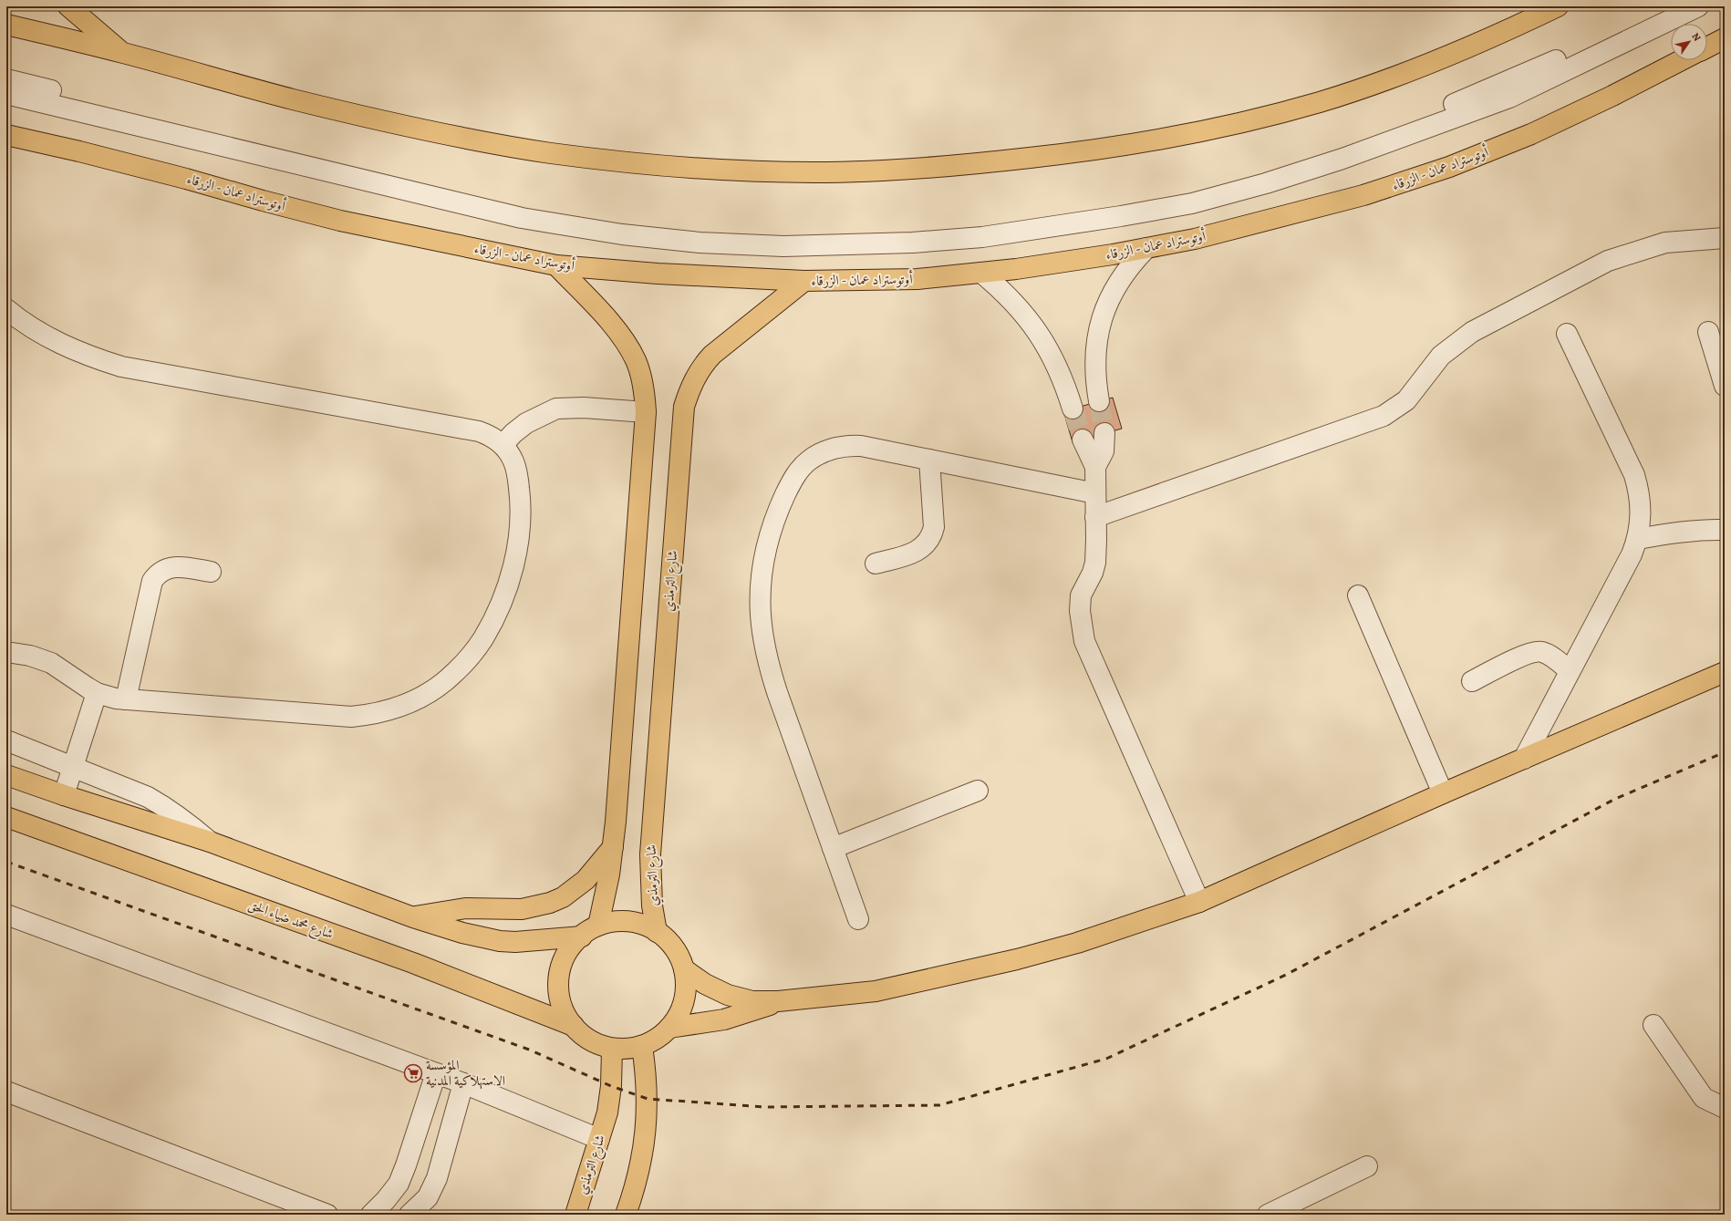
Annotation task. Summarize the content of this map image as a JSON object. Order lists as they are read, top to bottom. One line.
{"streets":{"main road":["أوتوستراد عمان - الزرقاء","شارع الترمذي","شارع محمد ضياء الحق"]},"crossings":[["أوتوستراد عمان - الزرقاء","شارع الترمذي"],["شارع الترمذي","شارع محمد ضياء الحق"]],"places":{"supermarket":["المؤسسة الاستهلاكية المدنية"]},"north":"top right"}
